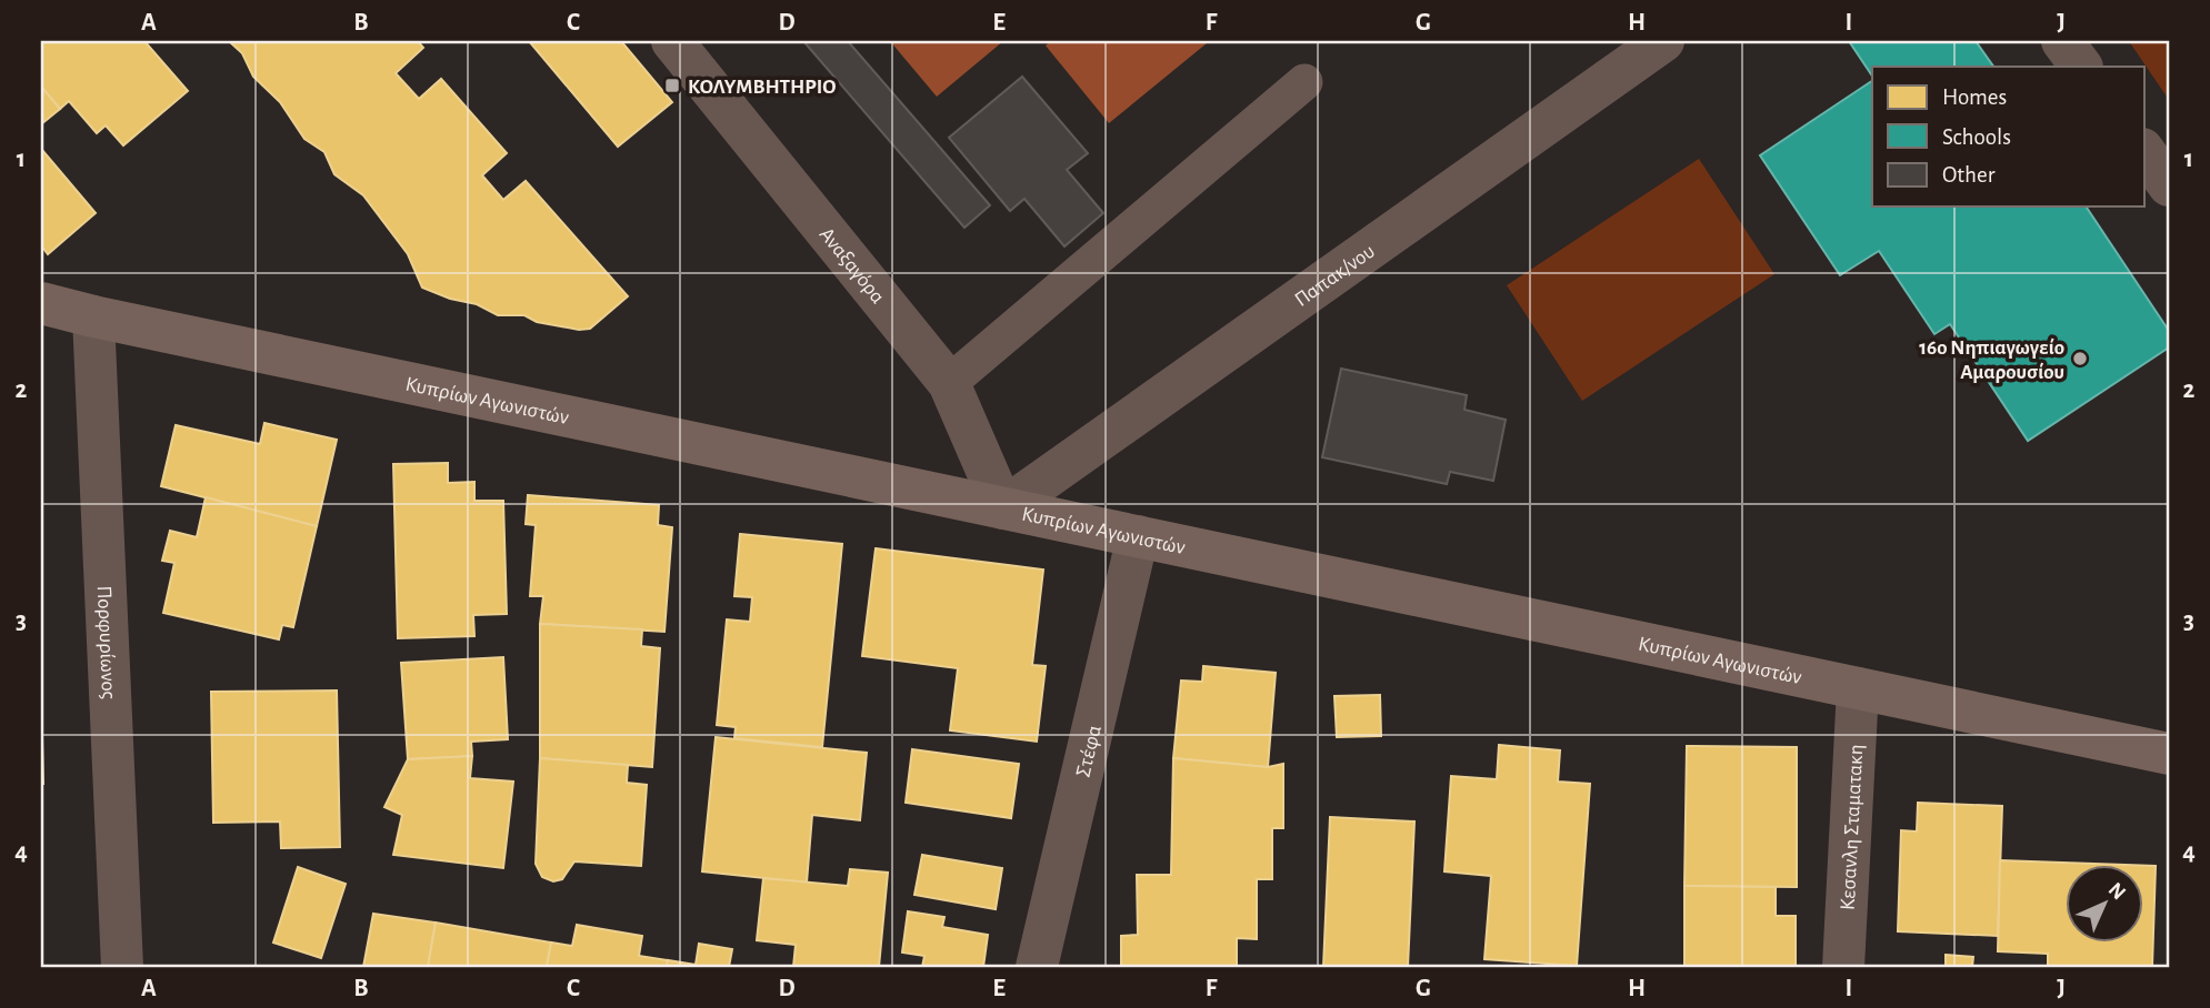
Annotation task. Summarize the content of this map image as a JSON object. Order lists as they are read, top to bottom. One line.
{"streets":{"street":["Αναξαγόρα","Παπακ/νου","Κυπρίων Αγωνιστών","Πορφυρίωνος","Στέφα","Κεσανλη Σταματακη"]},"crossings":[["Αναξαγόρα","Παπακ/νου"],["Αναξαγόρα","Κυπρίων Αγωνιστών"],["Παπακ/νου","Κυπρίων Αγωνιστών"],["Κυπρίων Αγωνιστών","Πορφυρίωνος"],["Κυπρίων Αγωνιστών","Στέφα"],["Κυπρίων Αγωνιστών","Κεσανλη Σταματακη"]],"places":{"transit":["ΚΟΛΥΜΒΗΤΗΡΙΟ"],"other":["16ο Νηπιαγωγείο Αμαρουσίου"]},"legend":["Homes","Schools","Other"],"north":"top right","grid":{"columns":["A","B","C","D","E","F","G","H","I","J"],"rows":["1","2","3","4"]}}
